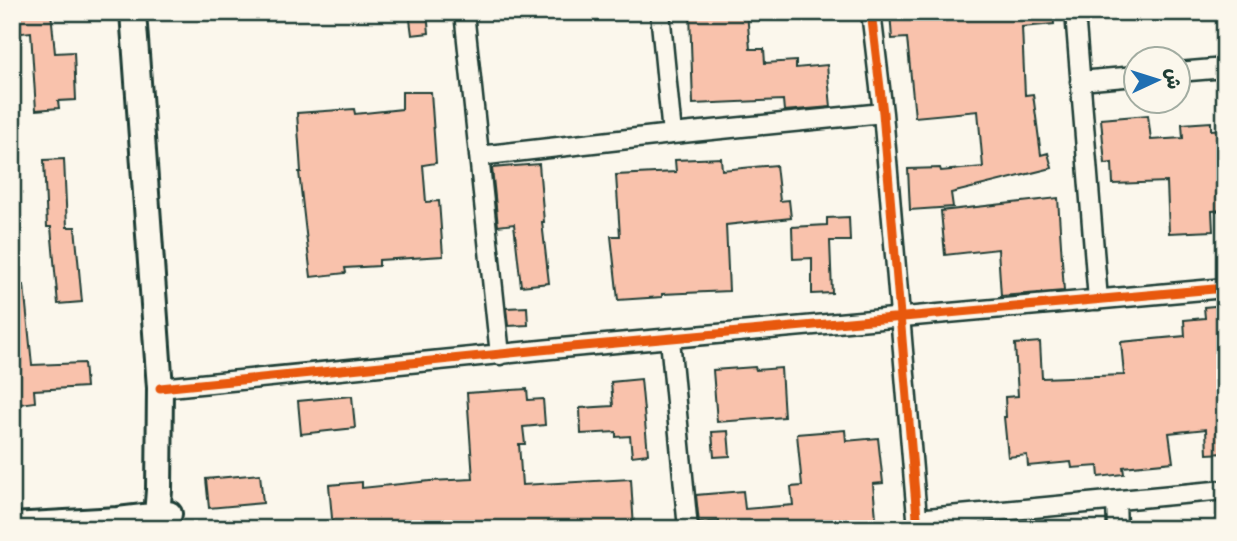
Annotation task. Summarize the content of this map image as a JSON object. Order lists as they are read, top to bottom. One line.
{"north":"right"}
